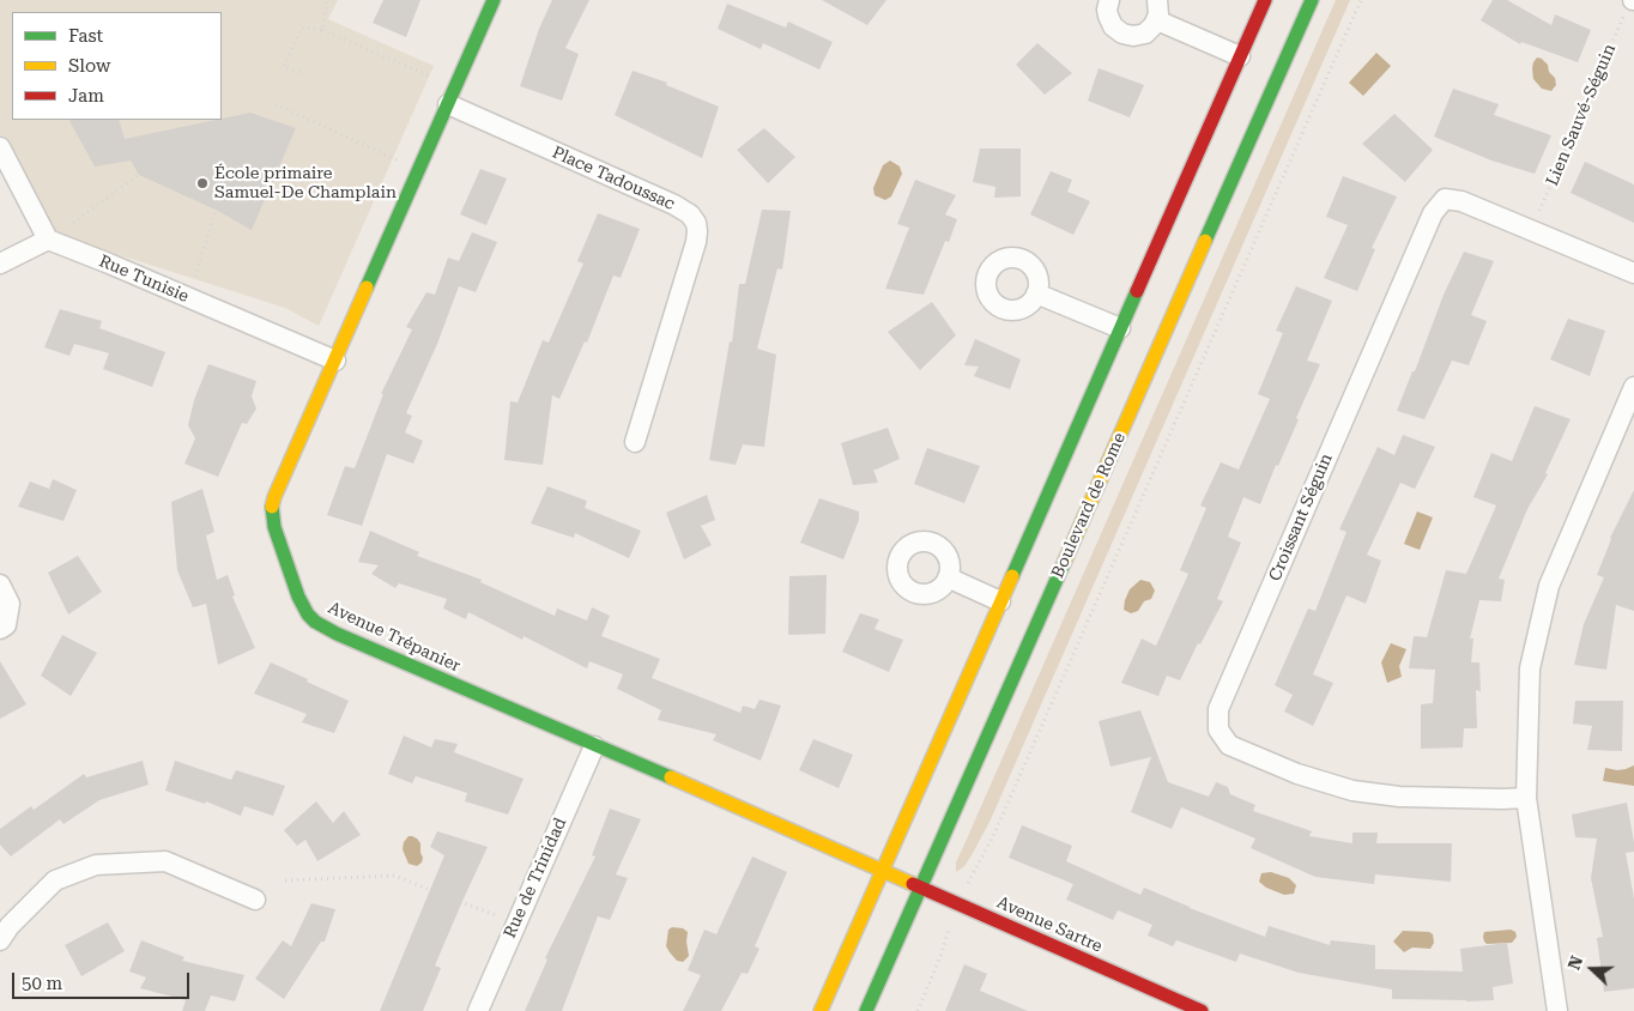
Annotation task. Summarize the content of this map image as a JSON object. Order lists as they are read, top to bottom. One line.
{"streets":{"main road":["Boulevard de Rome","Avenue Trépanier","Avenue Sartre"],"street":["Place Tadoussac","Rue Tunisie","Croissant Séguin","Rue de Trinidad"],"path":["Lien Sauvé-Séguin"]},"crossings":[["Place Tadoussac","Avenue Trépanier"],["Rue Tunisie","Avenue Trépanier"],["Boulevard de Rome","Avenue Sartre"],["Avenue Trépanier","Rue de Trinidad"],["Avenue Trépanier","Avenue Sartre"]],"places":["École primaire Samuel-De Champlain"],"legend":["Fast","Slow","Jam"],"scale_bar":"50 m","north":"left"}
